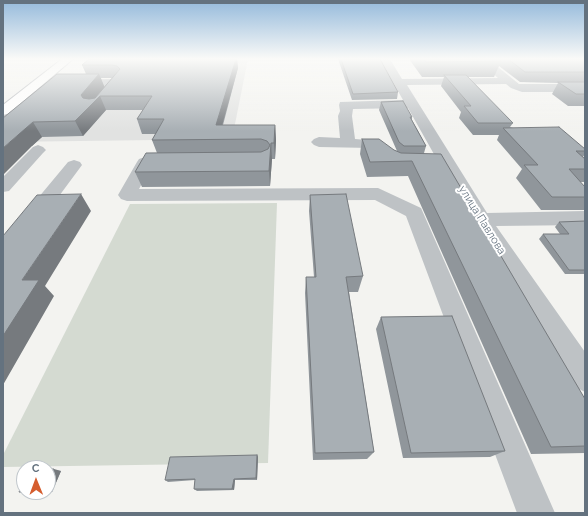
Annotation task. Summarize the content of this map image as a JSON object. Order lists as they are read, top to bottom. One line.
{"streets":{"street":["улица Павлова"]},"north":"top"}
